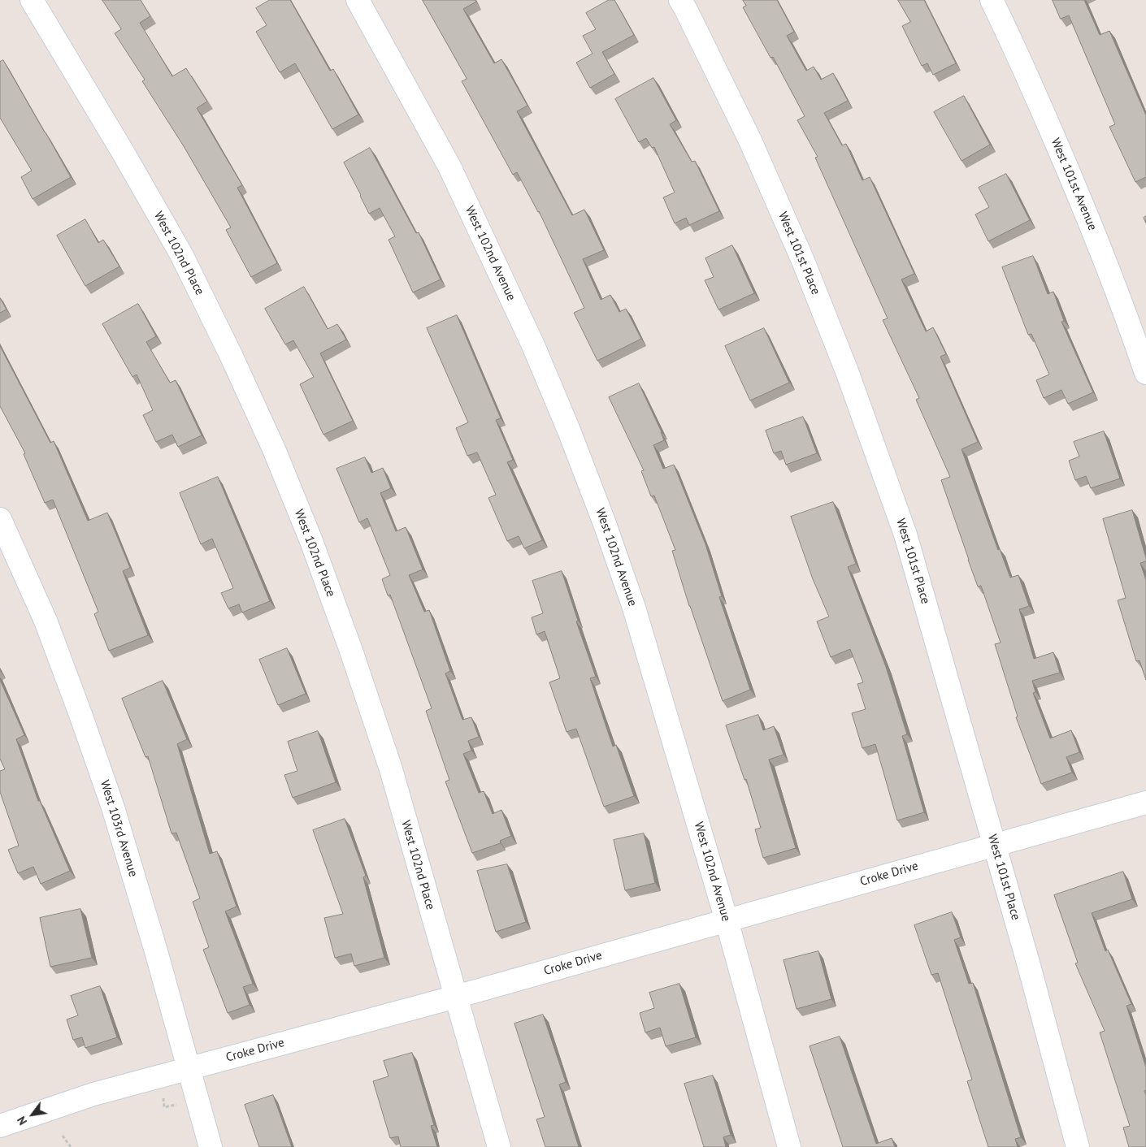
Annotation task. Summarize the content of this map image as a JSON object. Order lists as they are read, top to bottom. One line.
{"streets":{"street":["West 101st Avenue","West 102nd Place","West 102nd Avenue","West 101st Place","West 103rd Avenue","Croke Drive"]},"crossings":[["West 102nd Place","Croke Drive"],["West 102nd Avenue","Croke Drive"],["West 101st Place","Croke Drive"],["West 103rd Avenue","Croke Drive"]],"north":"bottom left"}
